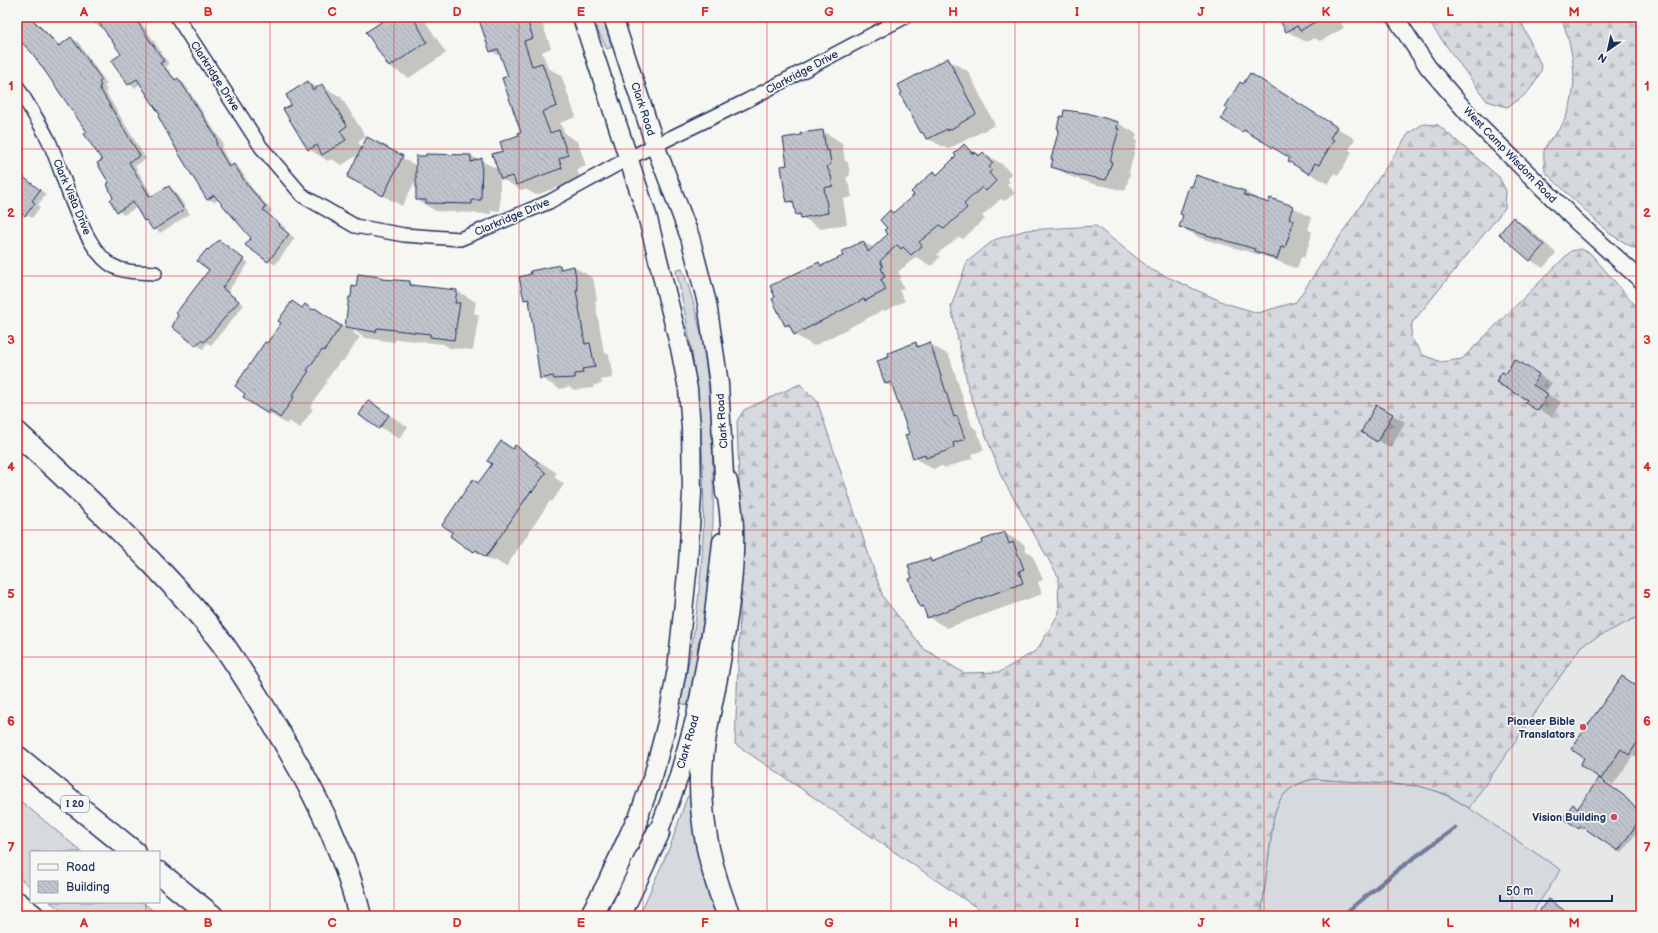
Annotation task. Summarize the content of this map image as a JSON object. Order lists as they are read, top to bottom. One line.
{"streets":{"highway":["I 20"],"main road":["Clark Road"],"street":["Clarkridge Drive","West Camp Wisdom Road","Clark Vista Drive"]},"crossings":[["Clarkridge Drive","Clark Road"]],"places":["Pioneer Bible Translators","Vision Building"],"legend":["Road","Building"],"scale_bar":"50 m","north":"bottom left","grid":{"columns":["A","B","C","D","E","F","G","H","I","J","K","L","M"],"rows":["1","2","3","4","5","6","7"]}}
